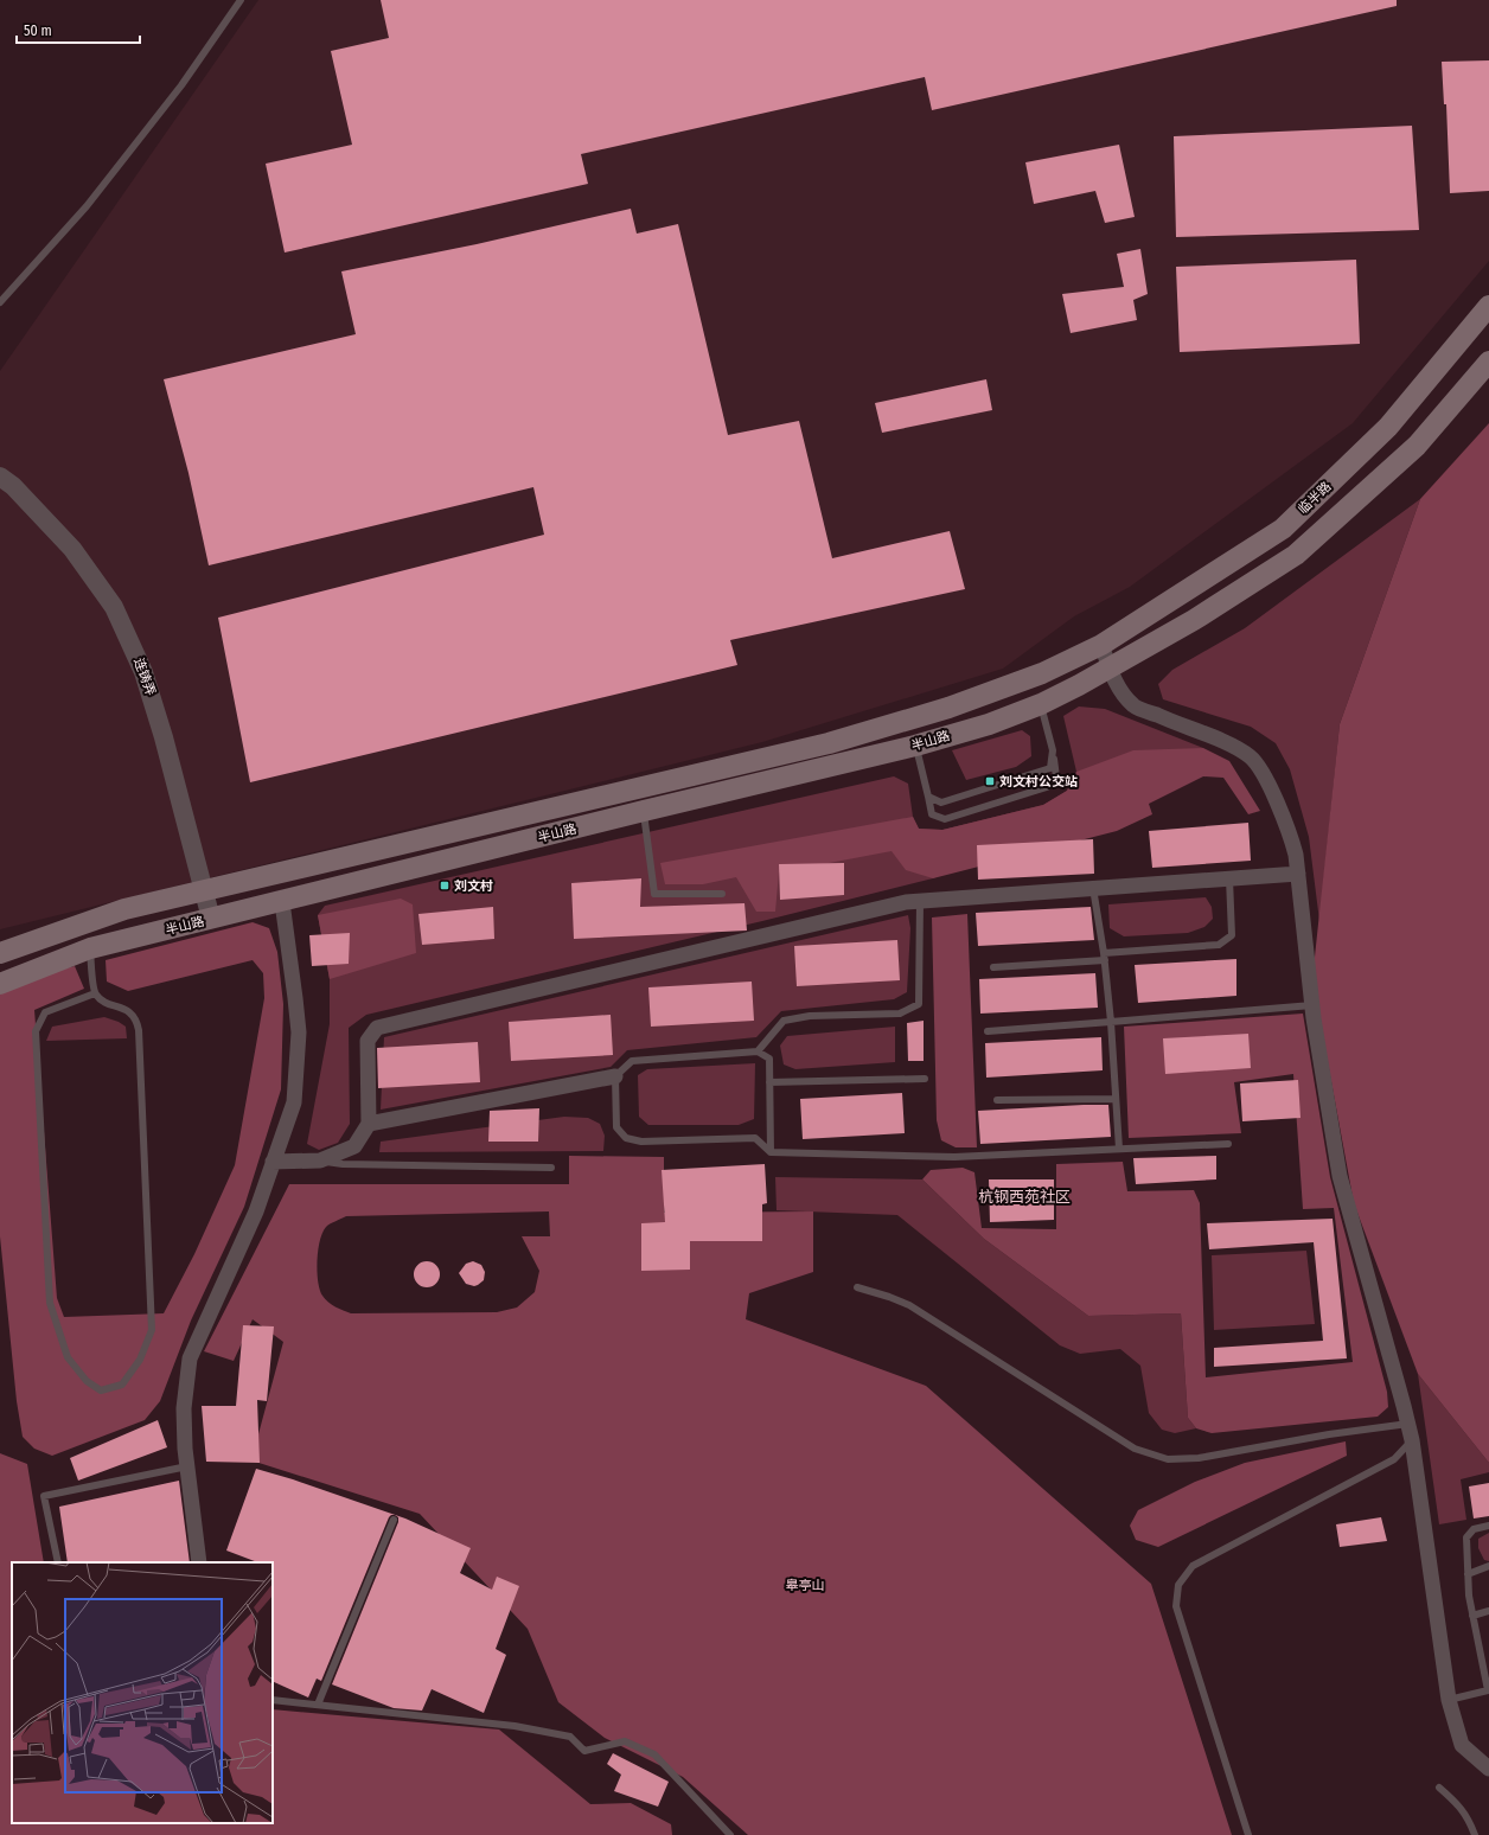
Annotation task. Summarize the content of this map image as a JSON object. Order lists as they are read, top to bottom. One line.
{"streets":{"main road":["临半路","半山路"],"street":["连铸弄"]},"crossings":[["临半路","半山路"],["连铸弄","半山路"]],"districts":["杭钢西苑社区"],"parks":["皋亭山"],"places":{"transit":["刘文村公交站","刘文村"]},"scale_bar":"50 m"}
